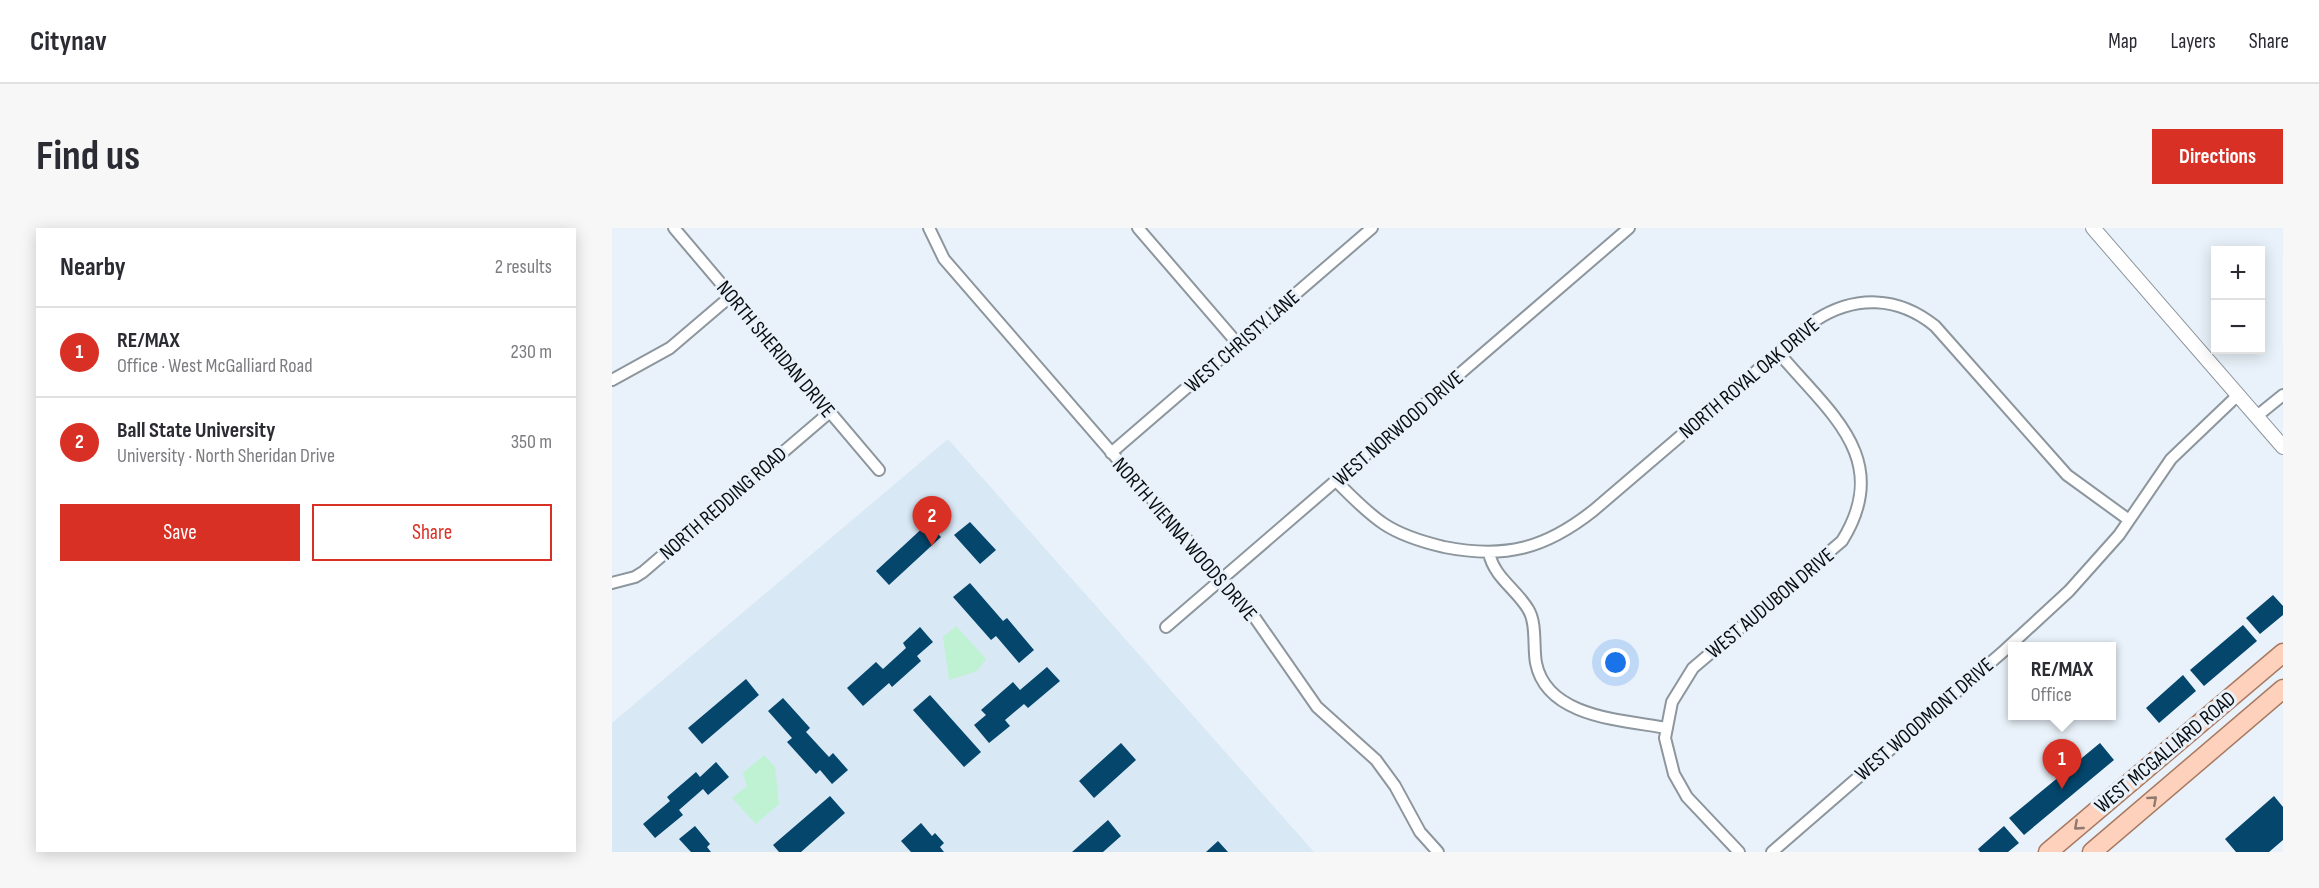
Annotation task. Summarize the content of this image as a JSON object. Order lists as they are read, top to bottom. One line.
{"streets":{"main road":["WEST MCGALLIARD ROAD"],"street":["WEST CHRISTY LANE","NORTH SHERIDAN DRIVE","NORTH ROYAL OAK DRIVE","WEST NORWOOD DRIVE","NORTH REDDING ROAD","NORTH VIENNA WOODS DRIVE","WEST AUDUBON DRIVE","WEST WOODMONT DRIVE"]},"crossings":[["WEST CHRISTY LANE","NORTH VIENNA WOODS DRIVE"],["NORTH SHERIDAN DRIVE","NORTH REDDING ROAD"],["NORTH ROYAL OAK DRIVE","WEST NORWOOD DRIVE"],["NORTH ROYAL OAK DRIVE","WEST AUDUBON DRIVE"],["NORTH ROYAL OAK DRIVE","WEST WOODMONT DRIVE"],["WEST NORWOOD DRIVE","NORTH VIENNA WOODS DRIVE"]],"page":{"header":"Citynav","nav":["Map","Layers","Share"],"buttons":["Directions",["Save","Share"]],"title":"Find us","heading":["Nearby","2 results"],"map_buttons":["+","−"],"list":[{"mark":"1","name":"RE/MAX","note":"Office · West McGalliard Road","value":"230 m"},{"mark":"2","name":"Ball State University","note":"University · North Sheridan Drive","value":"350 m"}],"pins":["2","1"],"popup":["RE/MAX","Office"]}}
